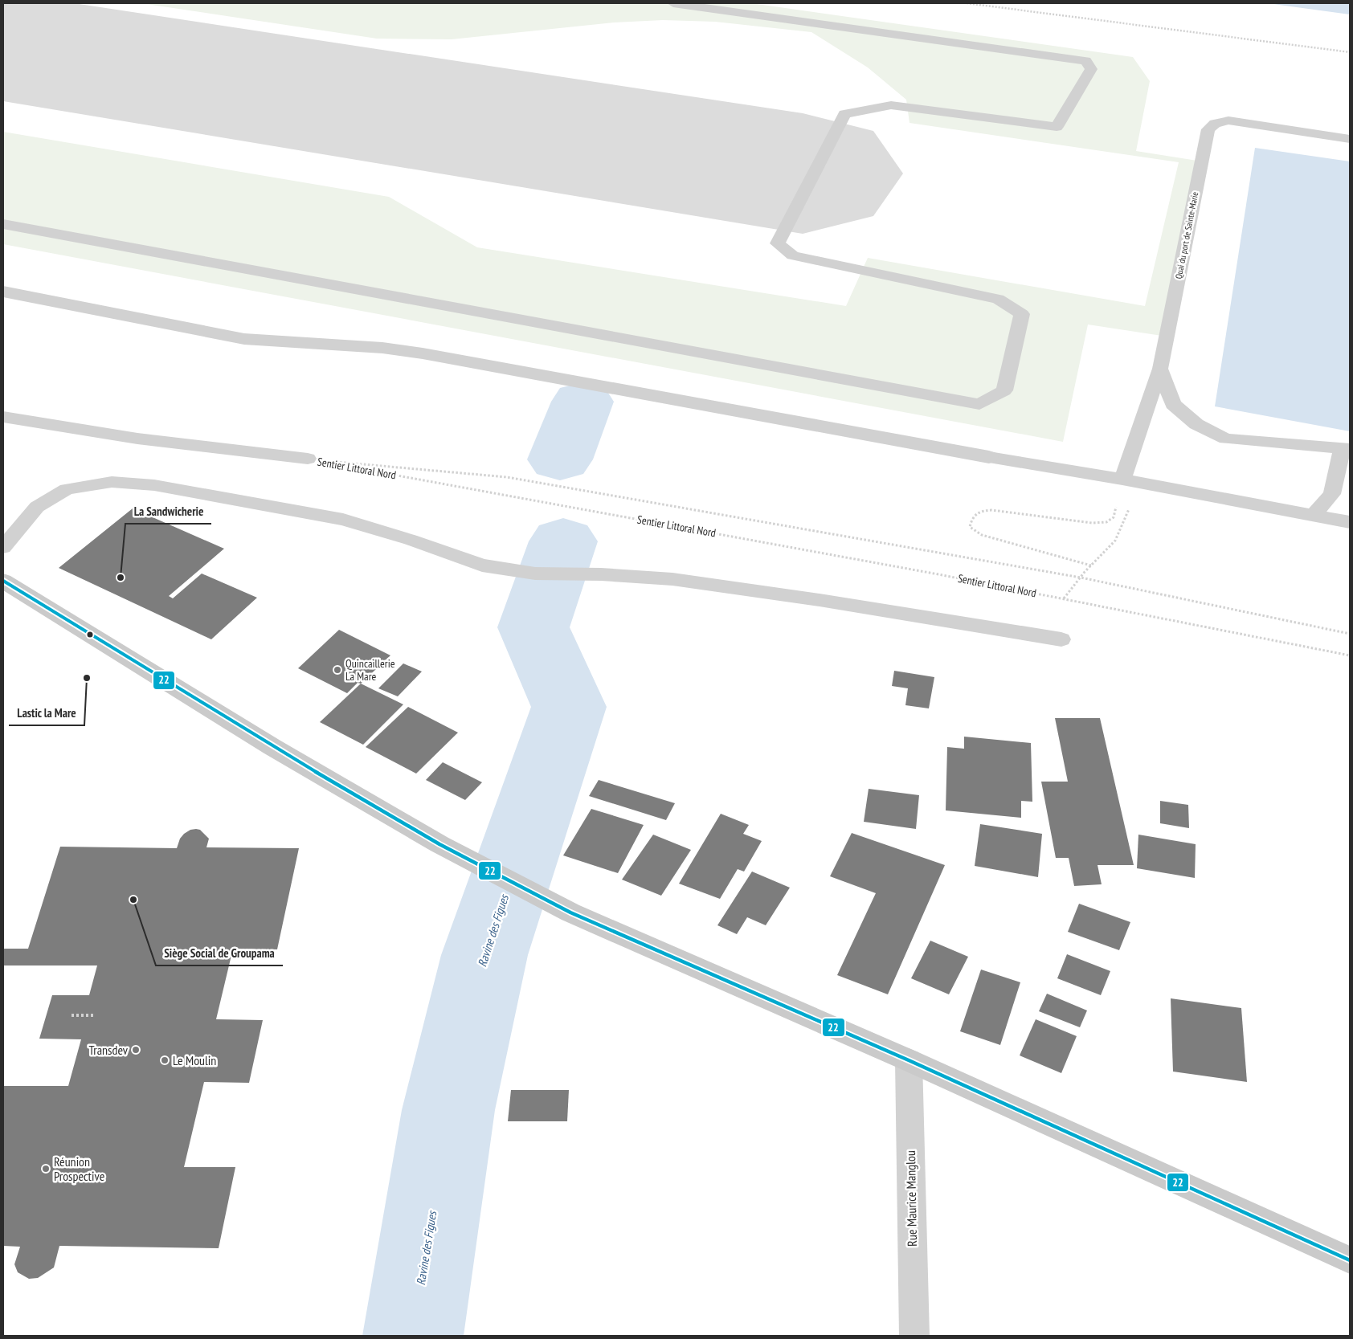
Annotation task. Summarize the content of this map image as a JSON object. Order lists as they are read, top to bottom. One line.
{"streets":{"street":["Rue Maurice Manglou"],"lane":["Quai du port de Sainte-Marie"],"path":["Sentier Littoral Nord"]},"water":["Ravine des Figues"],"places":["La Sandwicherie","Quincaillerie La Mare","Lastic la Mare","Siège Social de Groupama","Transdev","Le Moulin","Réunion Prospective"],"lines":["transit line 22"]}
